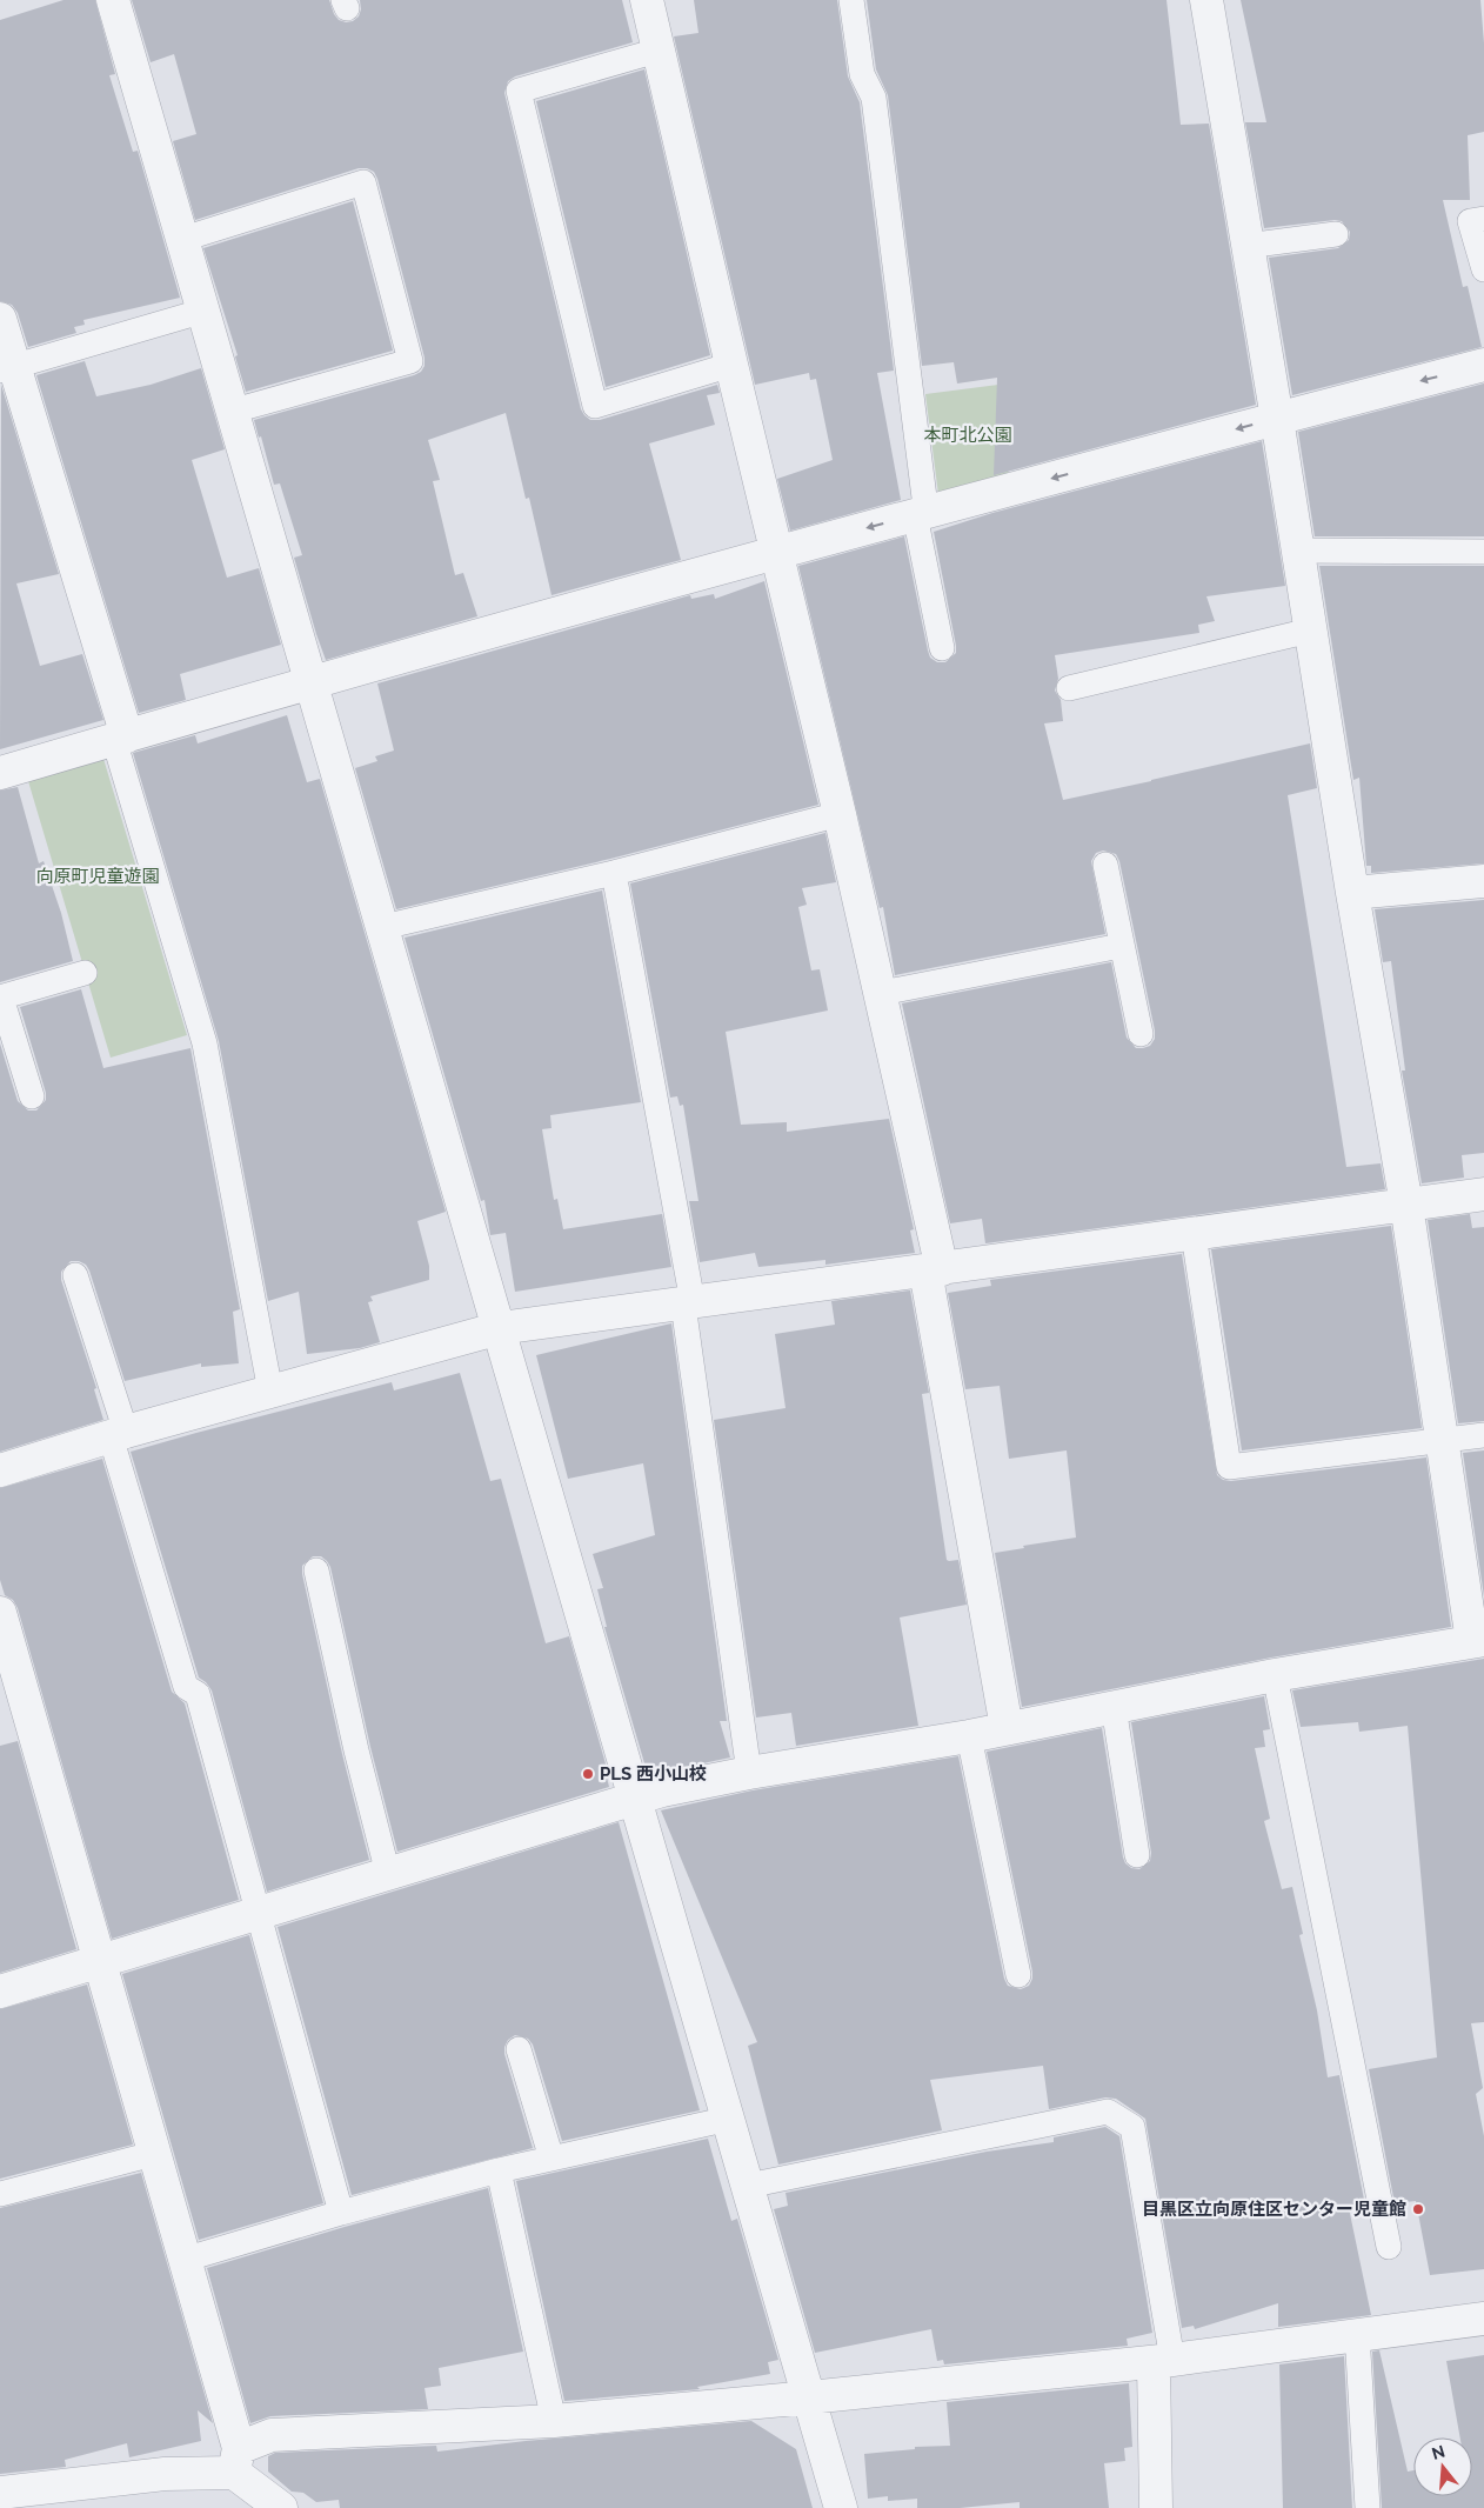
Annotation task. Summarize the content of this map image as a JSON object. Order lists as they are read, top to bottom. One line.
{"parks":["本町北公園","向原町児童遊園"],"places":["PLS 西小山校","目黒区立向原住区センター児童館"],"north":"top"}
